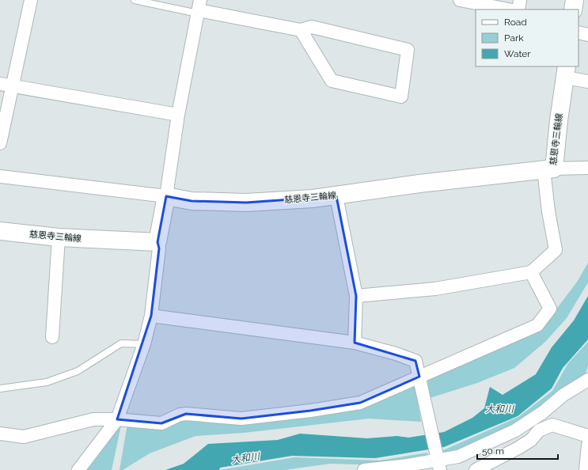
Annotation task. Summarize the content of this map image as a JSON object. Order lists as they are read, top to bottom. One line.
{"streets":{"main road":["慈恩寺三輪線"]},"water":["大和川"],"legend":["Road","Park","Water"],"scale_bar":"50 m"}
